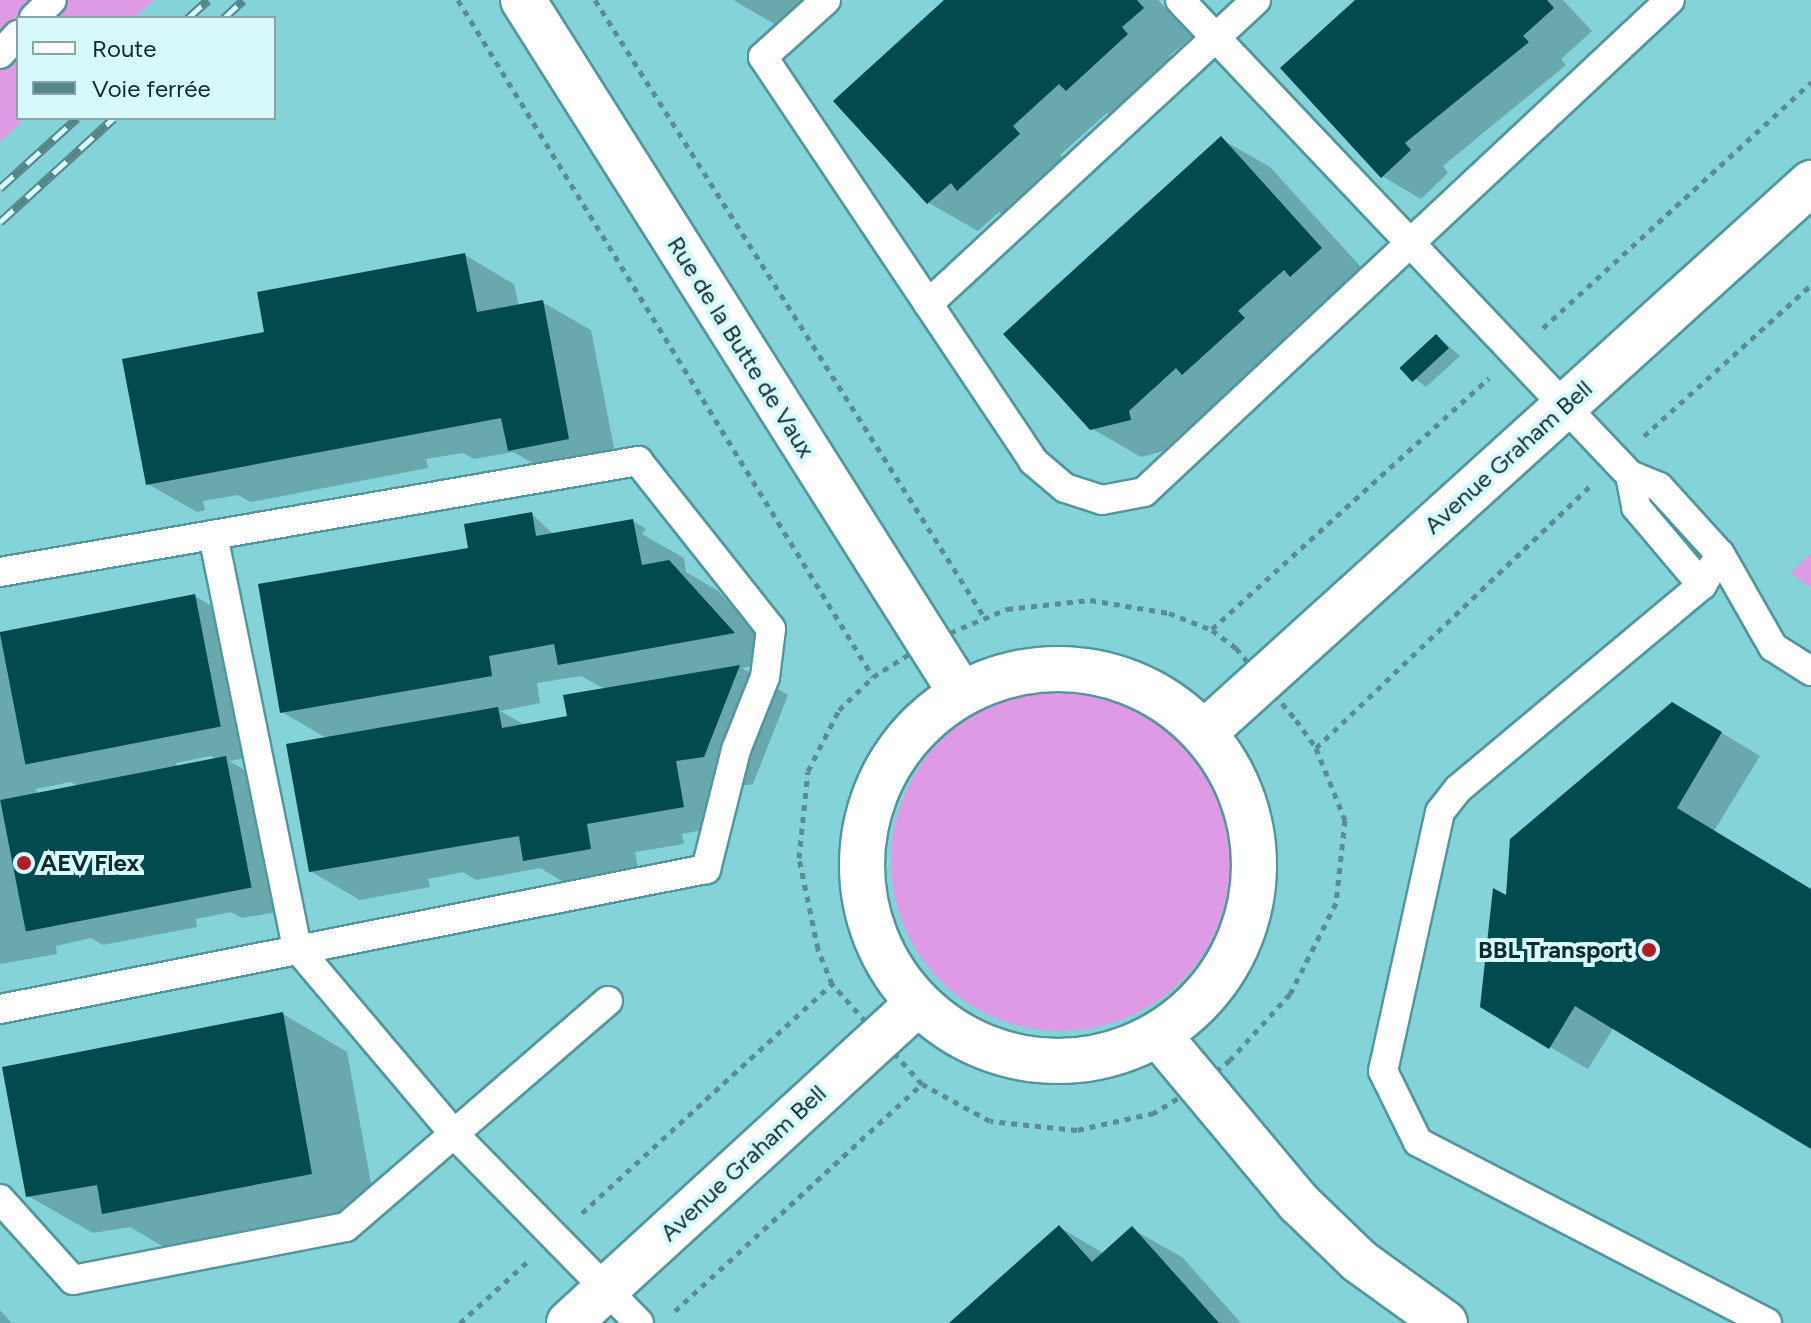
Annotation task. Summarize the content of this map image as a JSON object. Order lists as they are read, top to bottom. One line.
{"streets":{"street":["Rue de la Butte de Vaux","Avenue Graham Bell"]},"places":["AEV Flex","BBL Transport"],"legend":["Route","Voie ferrée"]}
